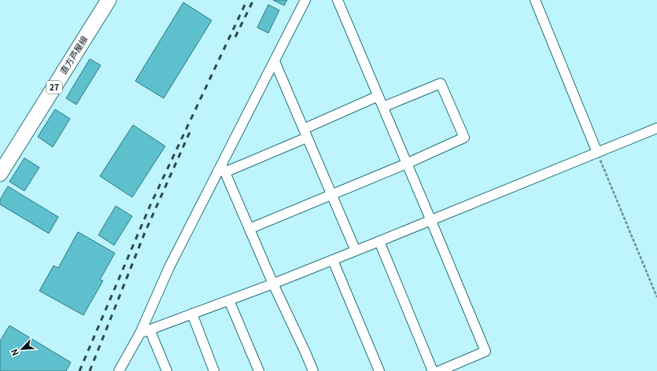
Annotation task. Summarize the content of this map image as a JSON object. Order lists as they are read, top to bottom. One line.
{"streets":{"main road":["直方芦屋線","27"]},"north":"bottom left"}
